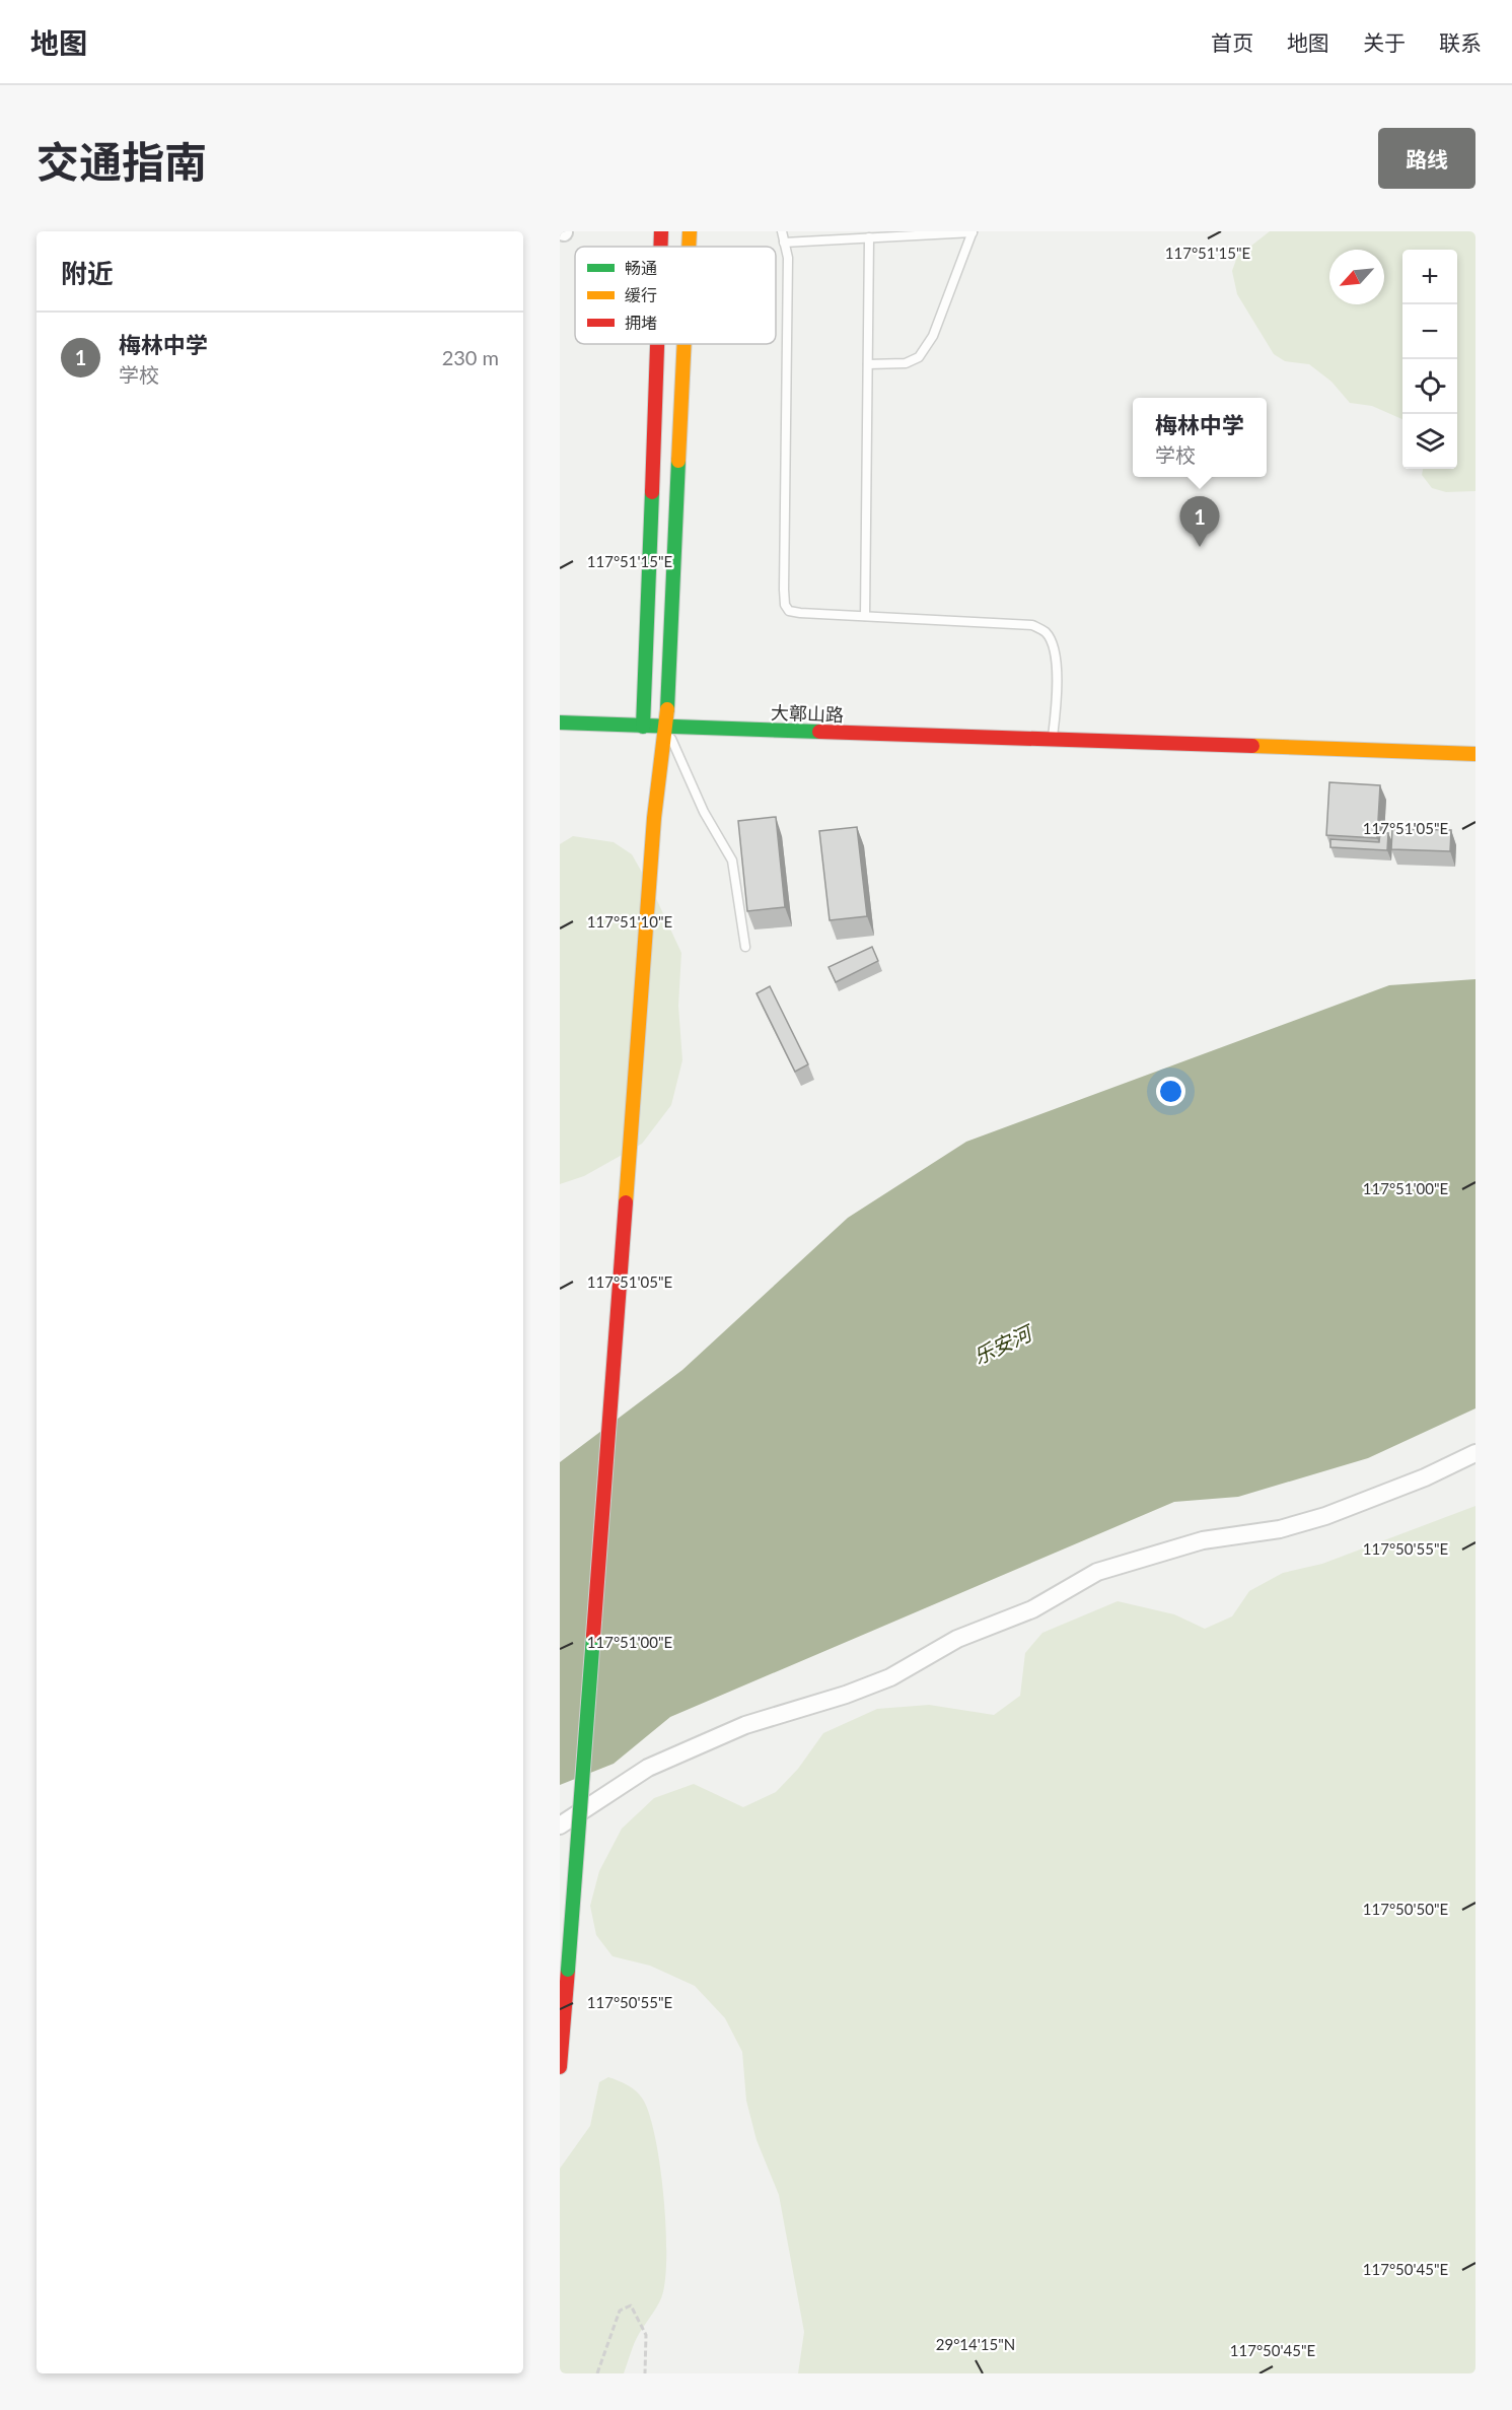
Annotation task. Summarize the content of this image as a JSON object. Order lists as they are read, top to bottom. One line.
{"streets":{"main road":["大鄣山路"]},"water":["乐安河"],"legend":["畅通","缓行","拥堵"],"north":"bottom left","page":{"header":"地图","nav":["首页","地图","关于","联系"],"title":"交通指南","buttons":"路线","heading":"附近","map_buttons":["+","−"],"list":[{"mark":"1","name":"梅林中学","note":"学校","value":"230 m"}],"popup":["梅林中学","学校"],"pins":"1"},"coordinates":["117°51'15\"E","117°51'05\"E","117°51'10\"E","117°51'00\"E","117°50'55\"E","117°50'50\"E","117°50'45\"E","29°14'15\"N"]}
